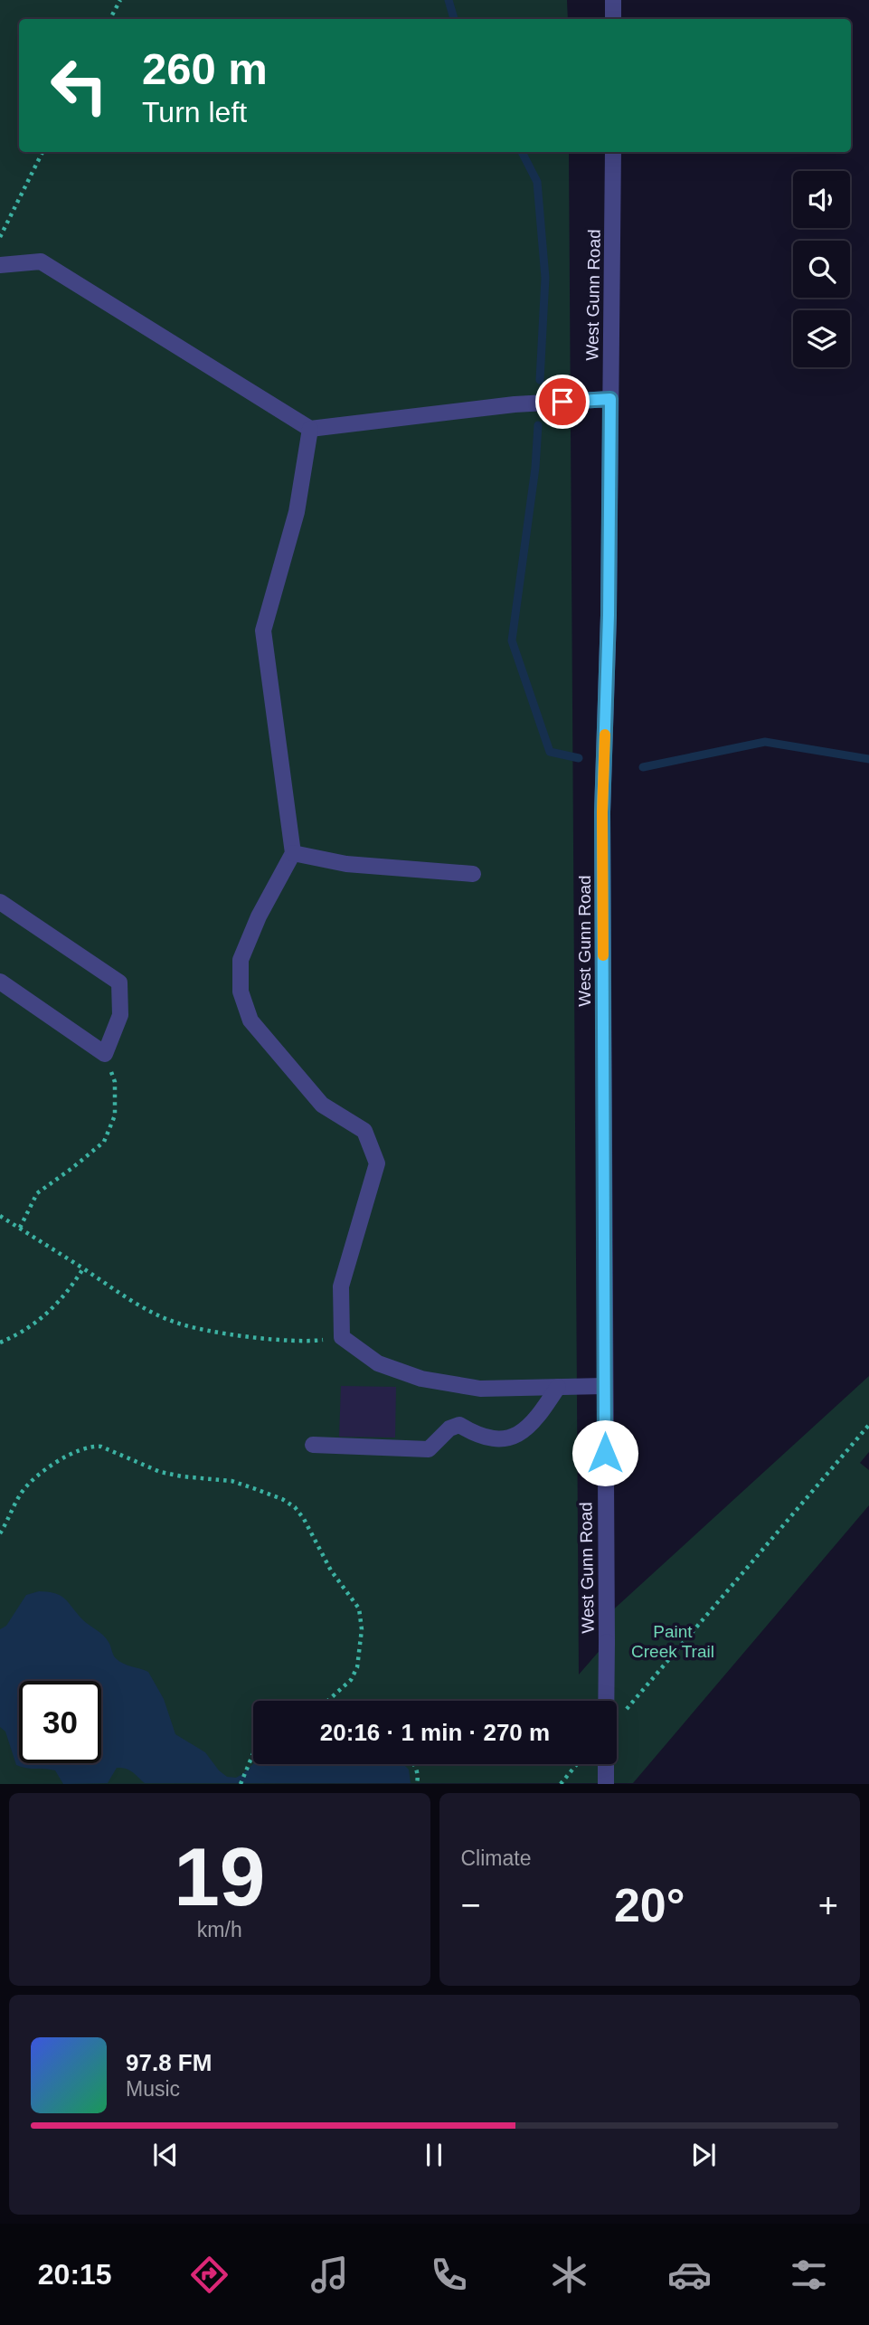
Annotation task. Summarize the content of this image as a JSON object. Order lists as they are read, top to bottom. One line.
{"streets":{"street":["West Gunn Road"]},"parks":["Paint Creek Trail"],"page":{"turn":["260 m","Turn left"],"limit":"30","trip":"20:16 · 1 min · 270 m","tile":[["19","km/h"],"Climate"],"heat":["−","20°","+"],"song":["97.8 FM","Music"],"tabs":"20:15"}}
